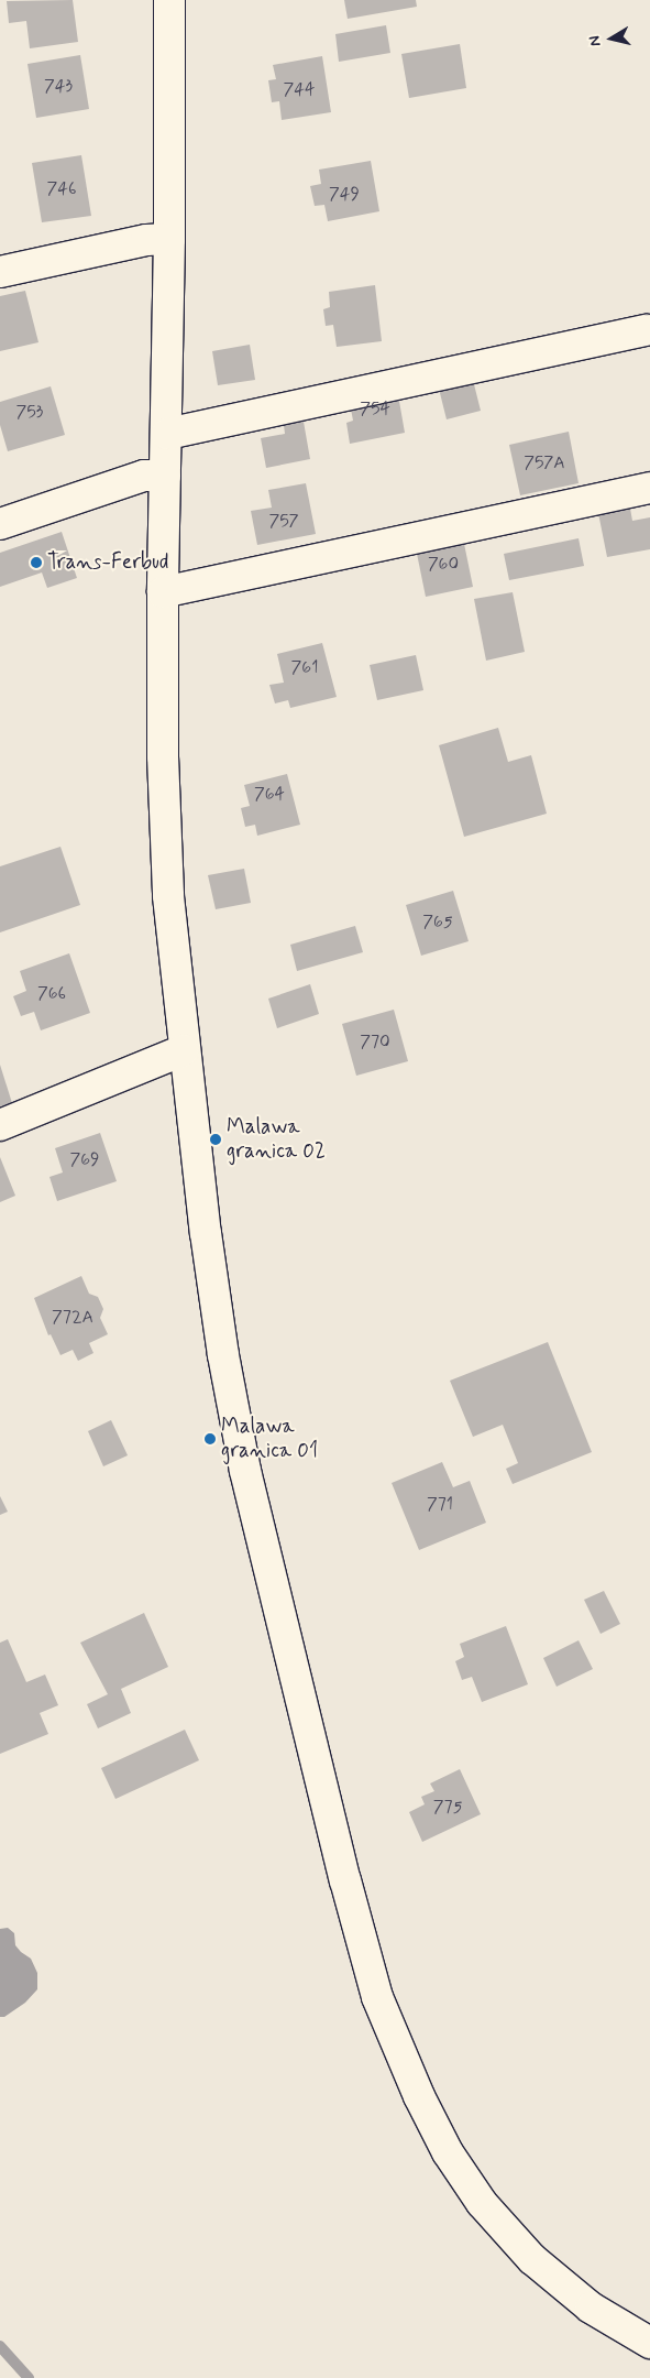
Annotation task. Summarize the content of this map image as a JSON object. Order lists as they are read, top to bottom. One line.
{"places":["Trans-Ferbud","Malawa granica 02","Malawa granica 01"],"house_numbers":["743","744","746","749","754","753","757A","757","760","761","764","765","766","770","769","772A","771","775"],"north":"left"}
